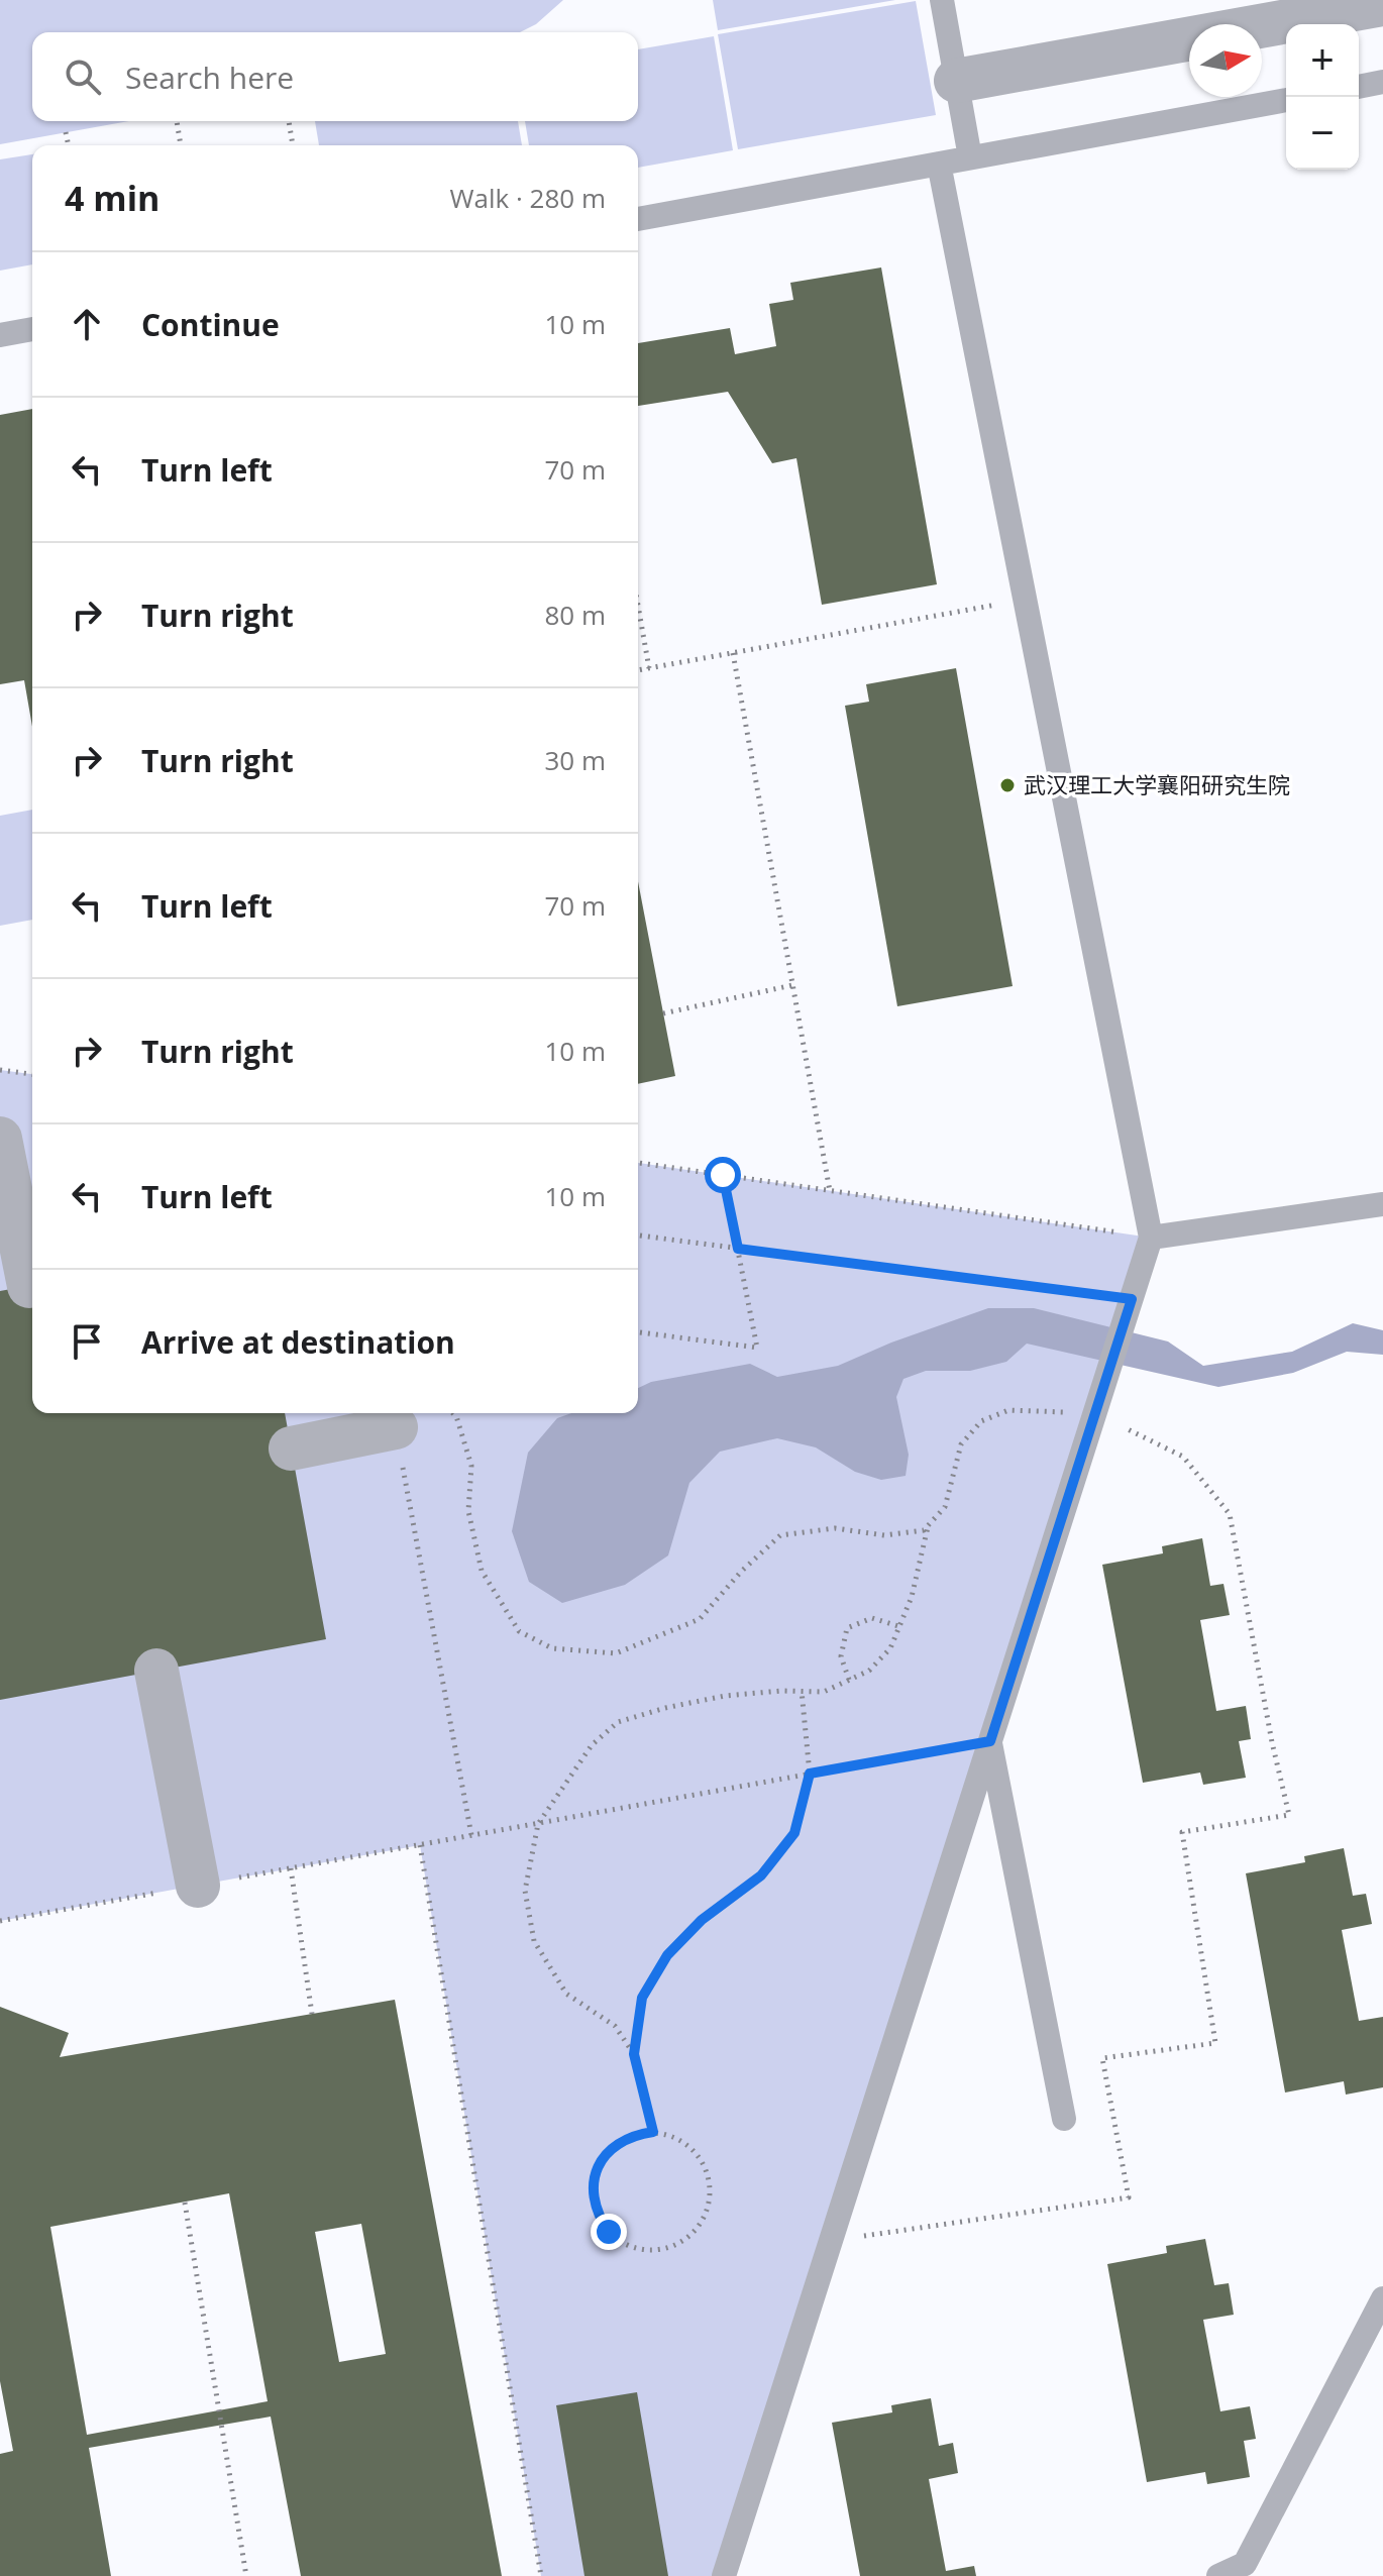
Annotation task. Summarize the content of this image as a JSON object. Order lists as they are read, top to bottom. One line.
{"places":["武汉理工大学襄阳研究生院"],"north":"right","page":{"map_buttons":["+","−"],"search":"Search here","heading":["4 min","Walk · 280 m"],"list":[["Continue","10 m"],["Turn left","70 m"],["Turn right","80 m"],["Turn right","30 m"],["Turn left","70 m"],["Turn right","10 m"],["Turn left","10 m"],"Arrive at destination"]}}
